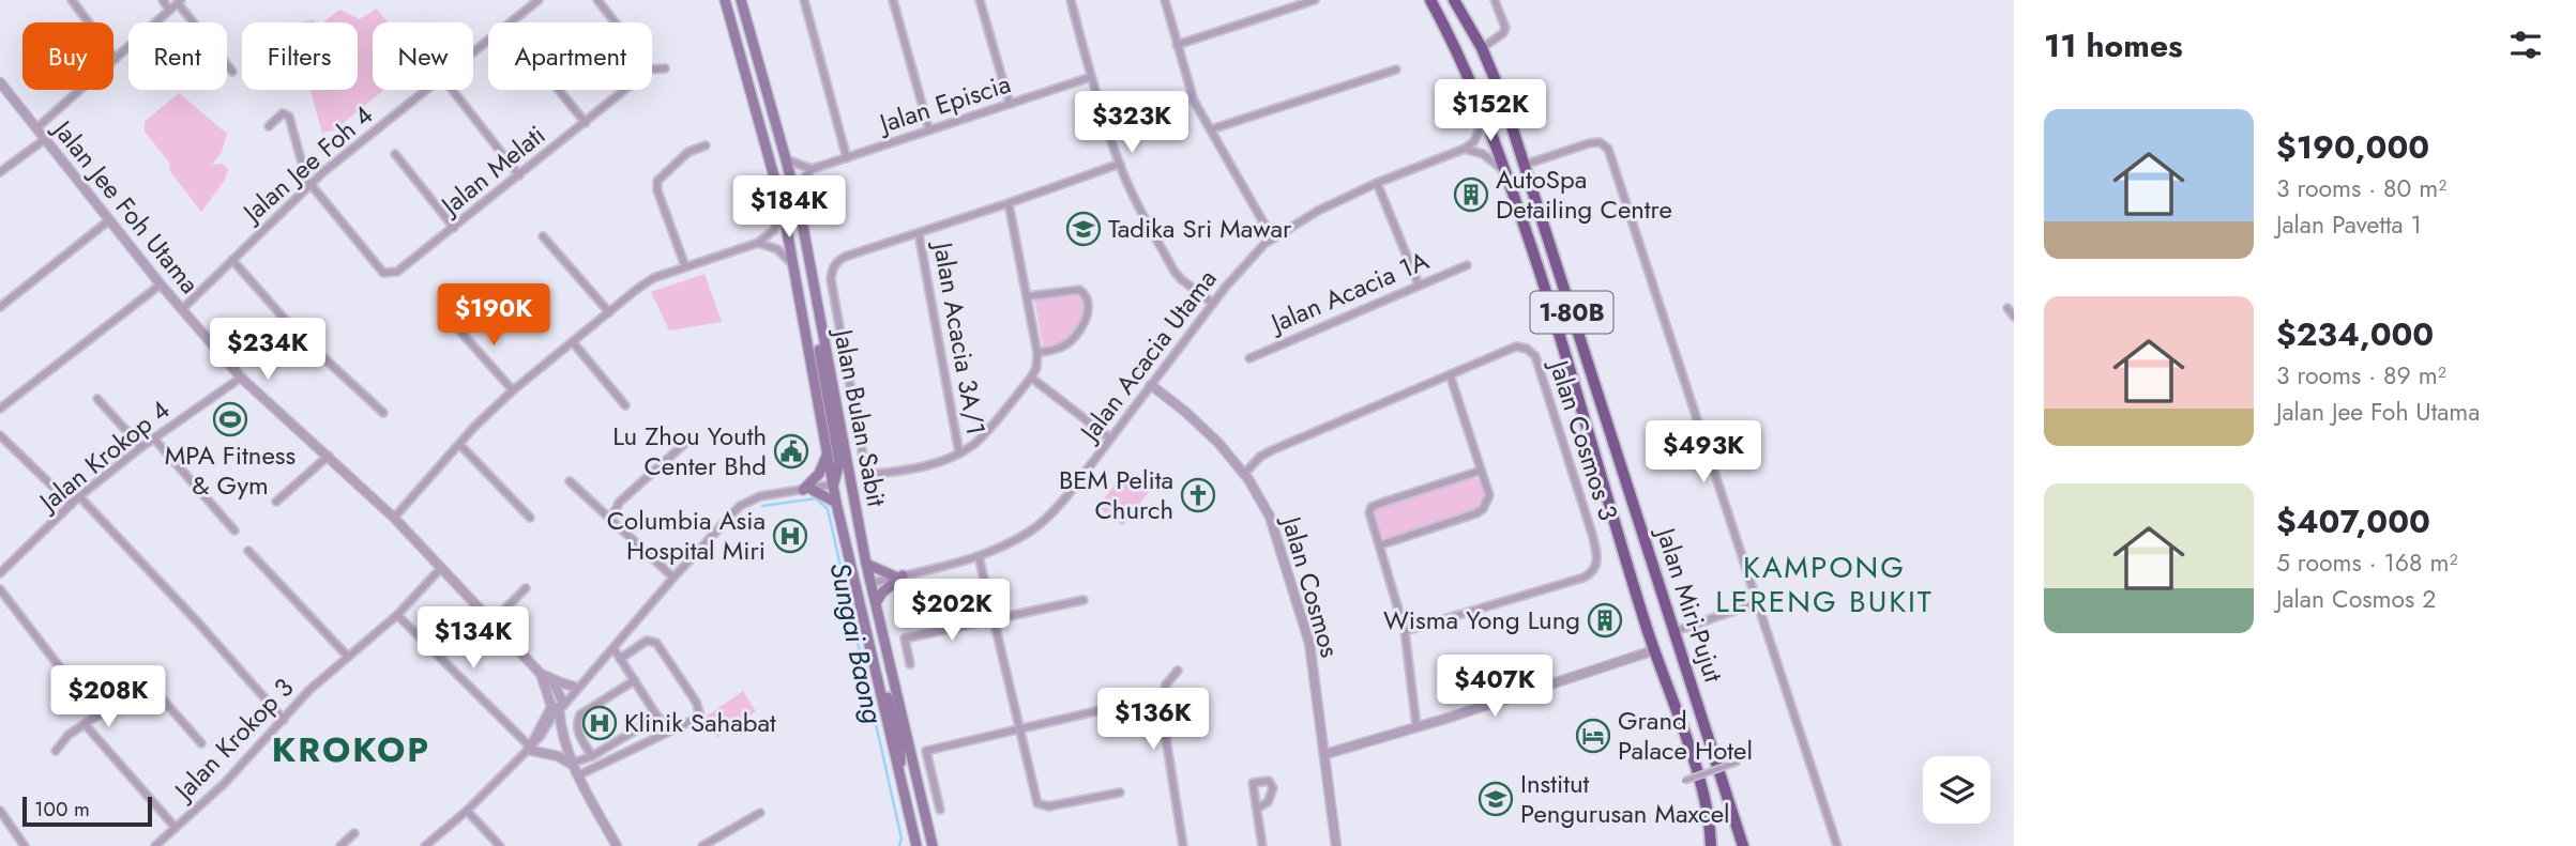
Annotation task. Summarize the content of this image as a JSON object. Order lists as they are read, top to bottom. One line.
{"streets":{"highway":["1-80B","Jalan Miri-Pujut"],"main road":["Jalan Bulan Sabit"],"street":["Jalan Episcia","Jalan Jee Foh 4","Jalan Melati","Jalan Jee Foh Utama","Jalan Acacia 1A","Jalan Acacia 3A/1","Jalan Acacia Utama","Jalan Cosmos 3","Jalan Krokop 4","Jalan Cosmos","Jalan Krokop 3"]},"crossings":[["Jalan Jee Foh 4","Jalan Melati"],["Jalan Jee Foh 4","Jalan Jee Foh Utama"],["Jalan Jee Foh Utama","Jalan Krokop 4"],["Jalan Jee Foh Utama","Jalan Krokop 3"],["Jalan Acacia Utama","Jalan Bulan Sabit"],["Jalan Acacia Utama","Jalan Cosmos"],["Jalan Cosmos 3","Jalan Cosmos"]],"districts":["KAMPONG LERENG BUKIT","KROKOP"],"water":["Sungai Baong"],"places":{"building":["AutoSpa Detailing Centre","Wisma Yong Lung"],"school or university":["Tadika Sri Mawar","Institut Pengurusan Maxcel"],"sports":["MPA Fitness & Gym"],"public building":["Lu Zhou Youth Center Bhd"],"church":["BEM Pelita Church"],"hospital":["Columbia Asia Hospital Miri","Klinik Sahabat"],"hotel":["Grand Palace Hotel"]},"scale_bar":"100 m","page":{"heading":"11 homes","chip":["Buy","Rent","Filters","New","Apartment"],"price":["$152K","$323K","$184K","$190K","$234K","$493K","$202K","$134K","$407K","$208K","$136K"],"list":[{"name":"$190,000","note":"3 rooms · 80 m² · Jalan Pavetta 1"},{"name":"$234,000","note":"3 rooms · 89 m² · Jalan Jee Foh Utama"},{"name":"$407,000","note":"5 rooms · 168 m² · Jalan Cosmos 2"}],"scale":"100 m"}}
